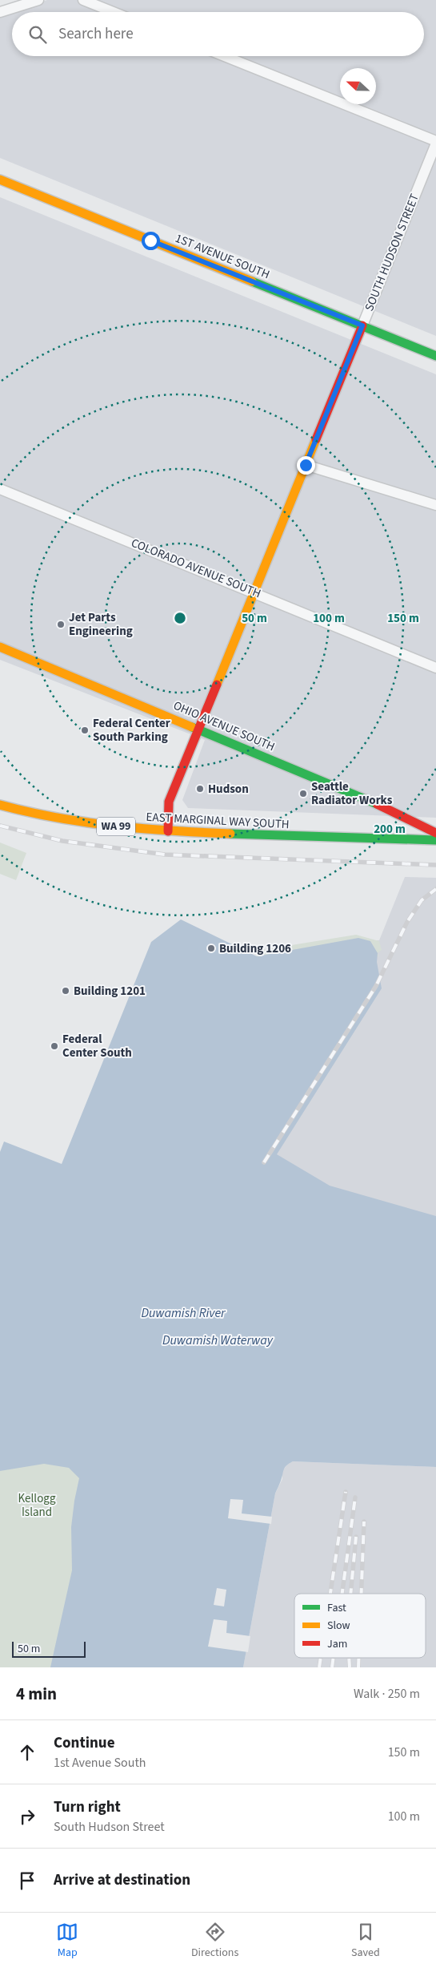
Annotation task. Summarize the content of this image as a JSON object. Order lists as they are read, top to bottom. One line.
{"streets":{"main road":["SOUTH HUDSON STREET","1ST AVENUE SOUTH","OHIO AVENUE SOUTH","EAST MARGINAL WAY SOUTH","WA 99"],"street":["COLORADO AVENUE SOUTH"]},"crossings":[["SOUTH HUDSON STREET","1ST AVENUE SOUTH"],["SOUTH HUDSON STREET","COLORADO AVENUE SOUTH"],["SOUTH HUDSON STREET","OHIO AVENUE SOUTH"],["SOUTH HUDSON STREET","EAST MARGINAL WAY SOUTH"]],"water":["Duwamish River","Duwamish Waterway"],"parks":["Kellogg Island"],"places":["Jet Parts Engineering","Federal Center South Parking","Hudson","Seattle Radiator Works","Building 1206","Building 1201","Federal Center South"],"legend":["Fast","Slow","Jam"],"scale_bar":"50 m","north":"left","page":{"search":"Search here","scale":"50 m","heading":["4 min","Walk · 250 m"],"list":[["Continue","1st Avenue South","150 m"],["Turn right","South Hudson Street","100 m"],"Arrive at destination"],"nav":["Map","Directions","Saved"]},"rings":["50 m","100 m","150 m","200 m"]}
